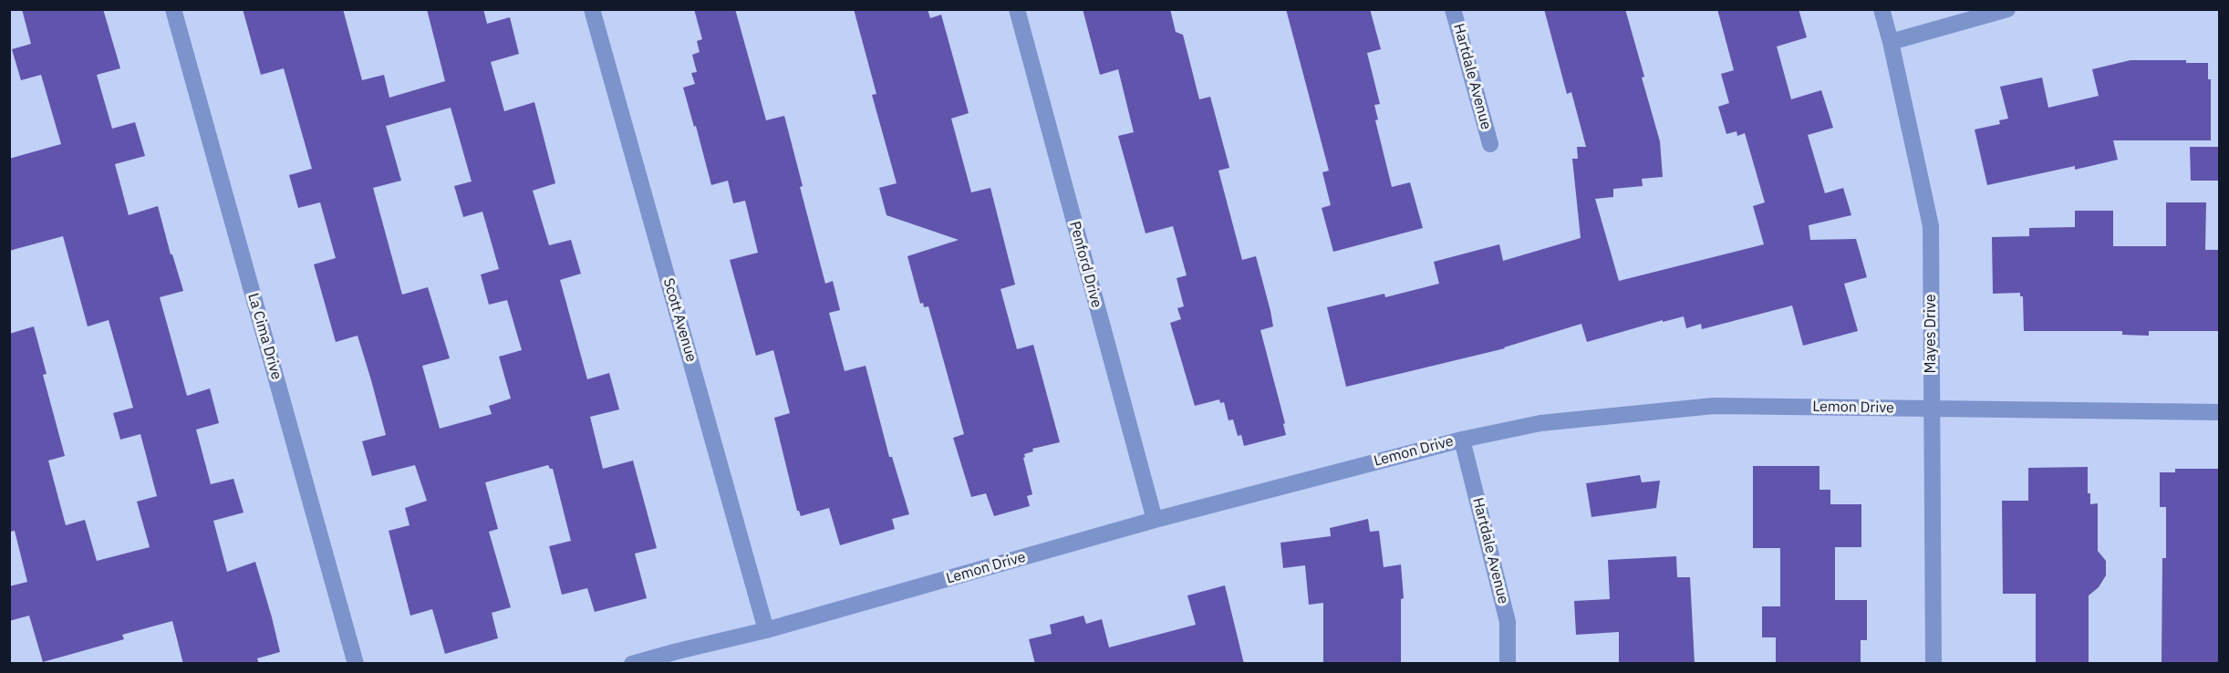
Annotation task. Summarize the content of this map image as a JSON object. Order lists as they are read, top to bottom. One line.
{"streets":{"street":["Hartdale Avenue","Penford Drive","Scott Avenue","Mayes Drive","La Cima Drive","Lemon Drive"]},"crossings":[["Hartdale Avenue","Lemon Drive"],["Penford Drive","Lemon Drive"],["Scott Avenue","Lemon Drive"],["Mayes Drive","Lemon Drive"]]}
